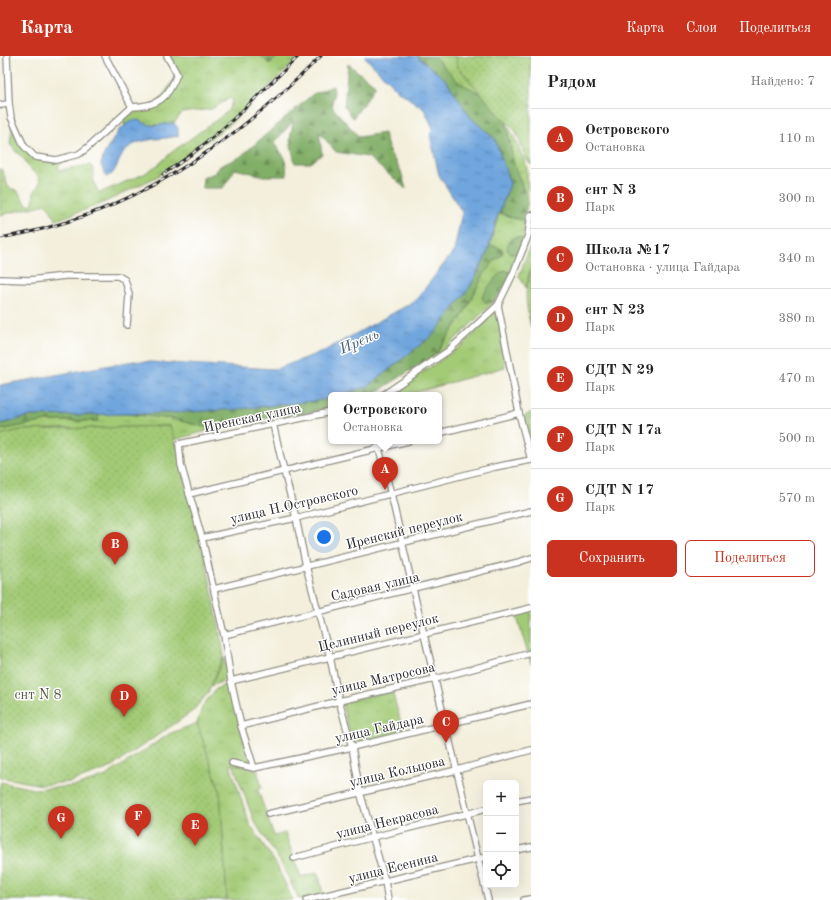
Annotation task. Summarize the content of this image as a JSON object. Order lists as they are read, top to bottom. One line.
{"streets":{"street":["Иренская улица","улица Н.Островского","Иренский переулок","Садовая улица","Целинный переулок","улица Матросова","улица Гайдара","улица Кольцова","улица Некрасова","улица Есенина"]},"water":["Ирень"],"parks":["снт N 8"],"page":{"header":"Карта","nav":["Карта","Слои","Поделиться"],"heading":["Рядом","Найдено: 7"],"list":[{"mark":"A","name":"Островского","note":"Остановка","value":"110 m"},{"mark":"B","name":"снт N 3","note":"Парк","value":"300 m"},{"mark":"C","name":"Школа №17","note":"Остановка · улица Гайдара","value":"340 m"},{"mark":"D","name":"снт N 23","note":"Парк","value":"380 m"},{"mark":"E","name":"СДТ N 29","note":"Парк","value":"470 m"},{"mark":"F","name":"СДТ N 17а","note":"Парк","value":"500 m"},{"mark":"G","name":"СДТ N 17","note":"Парк","value":"570 m"}],"popup":["Островского","Остановка"],"pins":["A","B","D","C","F","G","E"],"buttons":["Сохранить","Поделиться"],"map_buttons":["+","−"]}}
